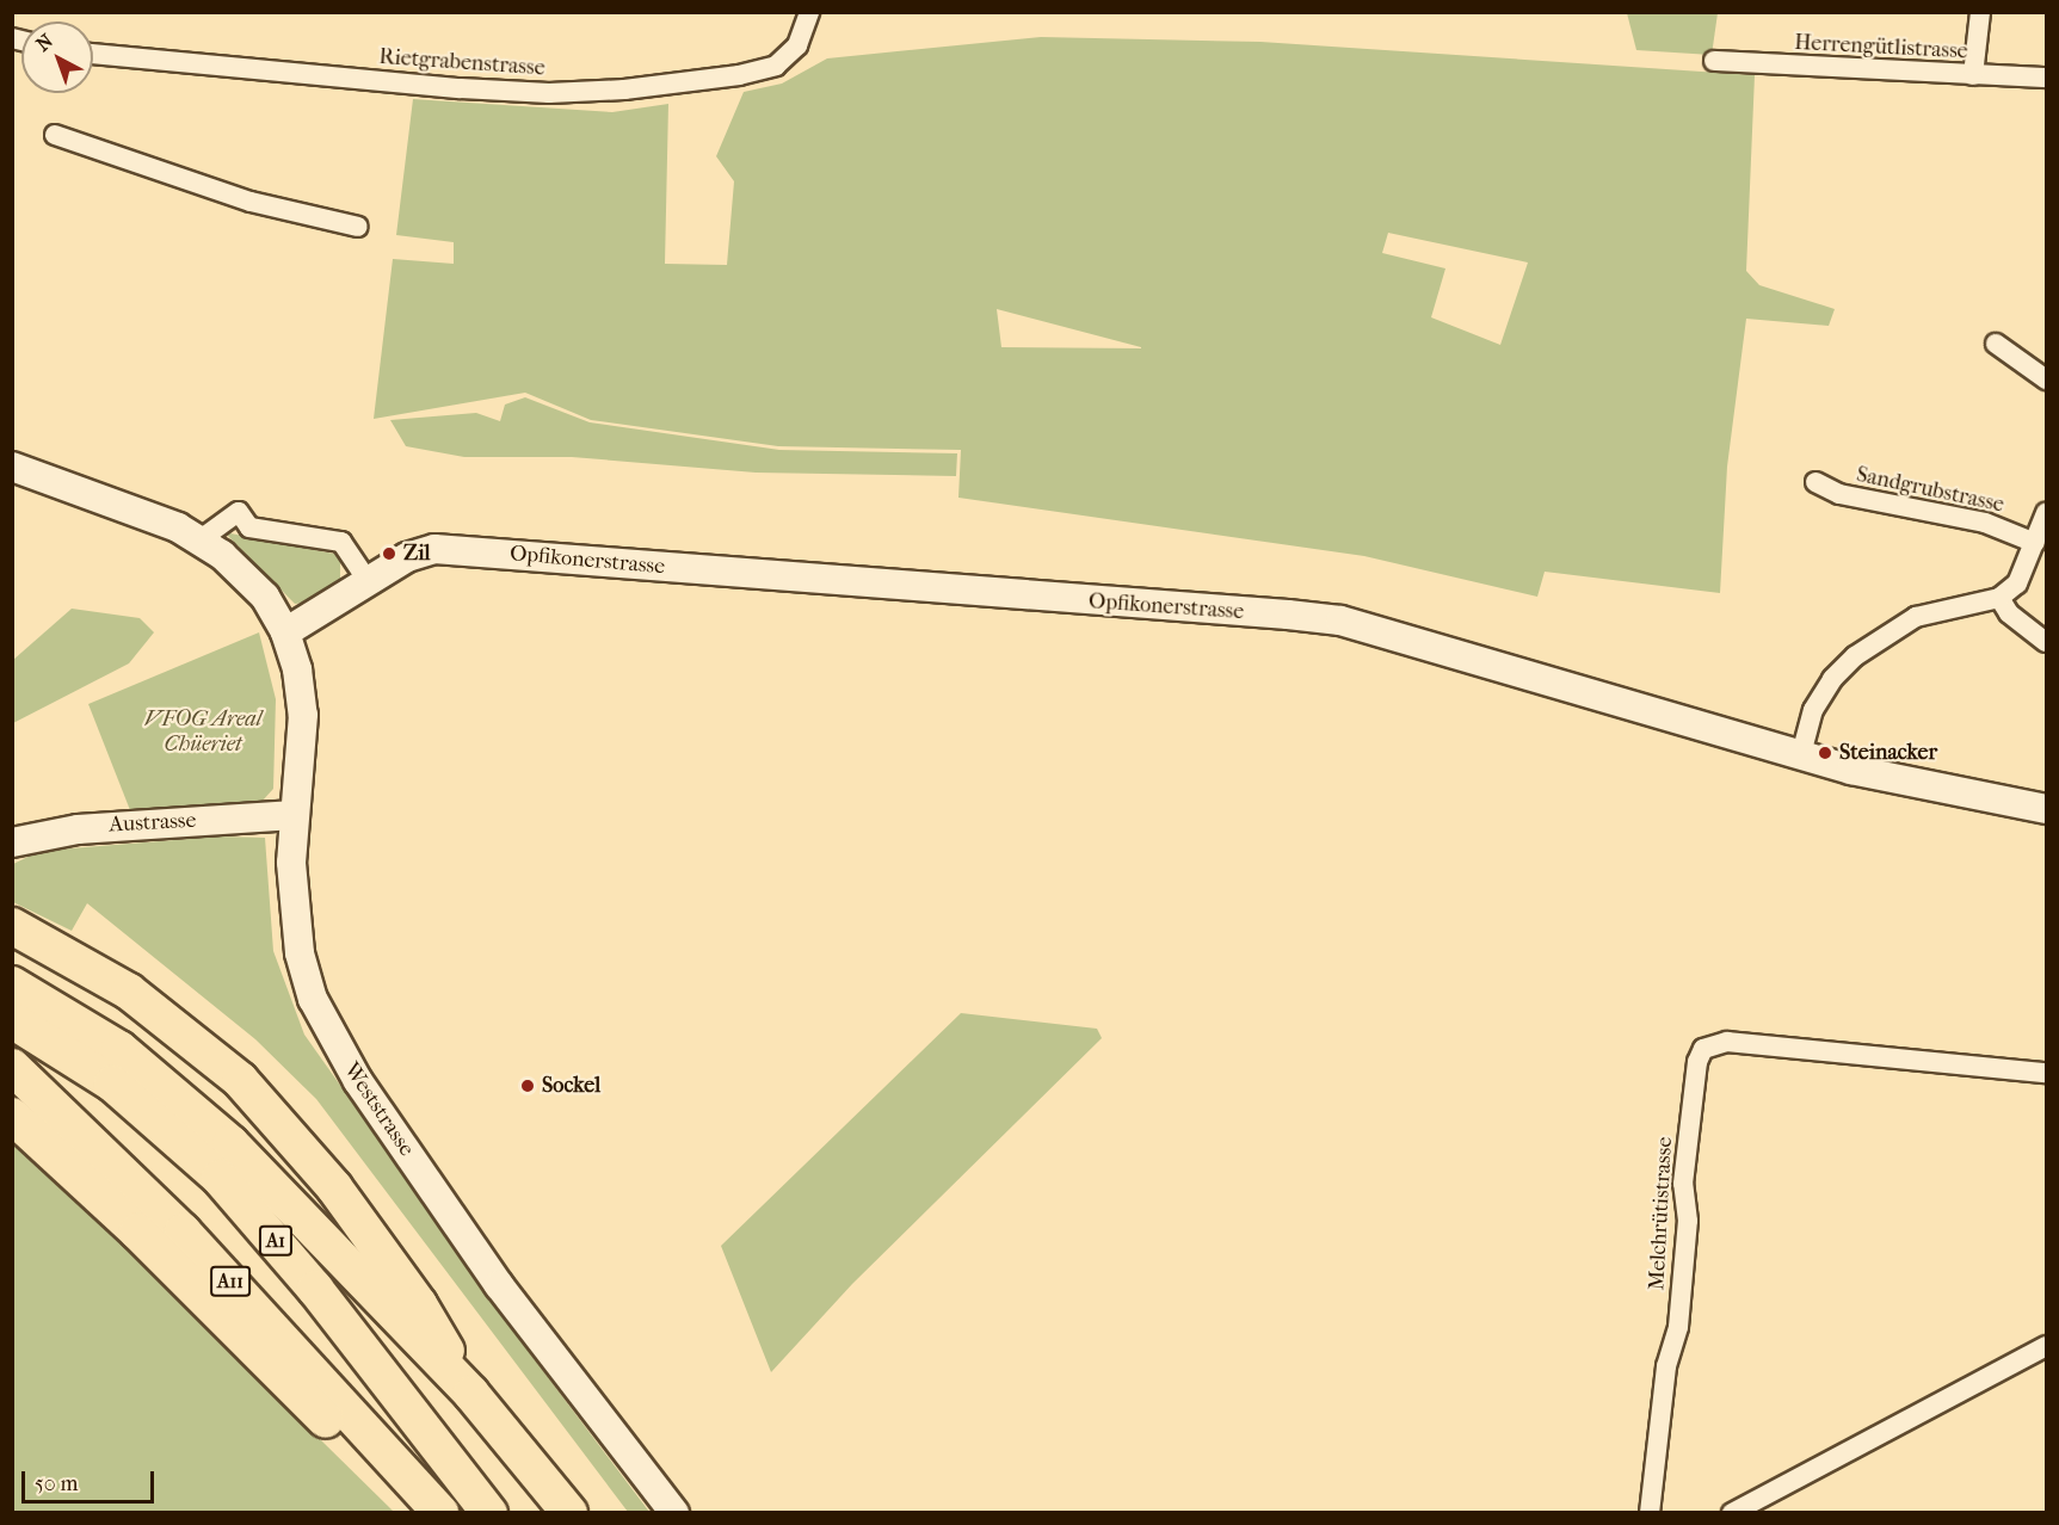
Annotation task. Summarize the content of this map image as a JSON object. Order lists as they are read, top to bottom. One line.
{"streets":{"highway":["A1","A11"],"street":["Herrengütlistrasse","Rietgrabenstrasse","Sandgrubstrasse","Opfikonerstrasse","Austrasse","Weststrasse","Melchrütistrasse"]},"crossings":[["Opfikonerstrasse","Weststrasse"],["Austrasse","Weststrasse"]],"parks":["VFOG Areal Chüeriet"],"places":["Zil","Steinacker","Sockel"],"scale_bar":"50 m","north":"top left"}
